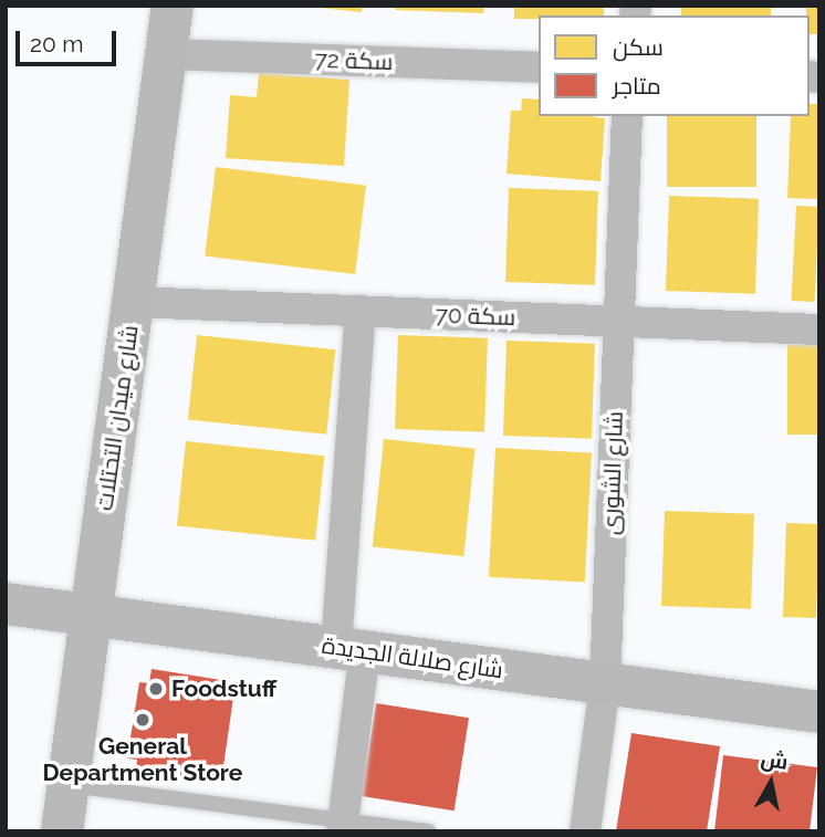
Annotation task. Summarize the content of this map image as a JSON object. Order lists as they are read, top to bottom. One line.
{"streets":{"street":["سكة 72","سكة 70","شارع ميدان التحتلات","شارع الشورى","شارع صلالة الجديدة"]},"crossings":[["سكة 72","شارع ميدان التحتلات"],["سكة 70","شارع ميدان التحتلات"],["سكة 70","شارع الشورى"],["شارع ميدان التحتلات","شارع صلالة الجديدة"],["شارع الشورى","شارع صلالة الجديدة"]],"places":["Foodstuff","General Department Store"],"legend":["سكن","متاجر"],"scale_bar":"20 m","north":"top"}
